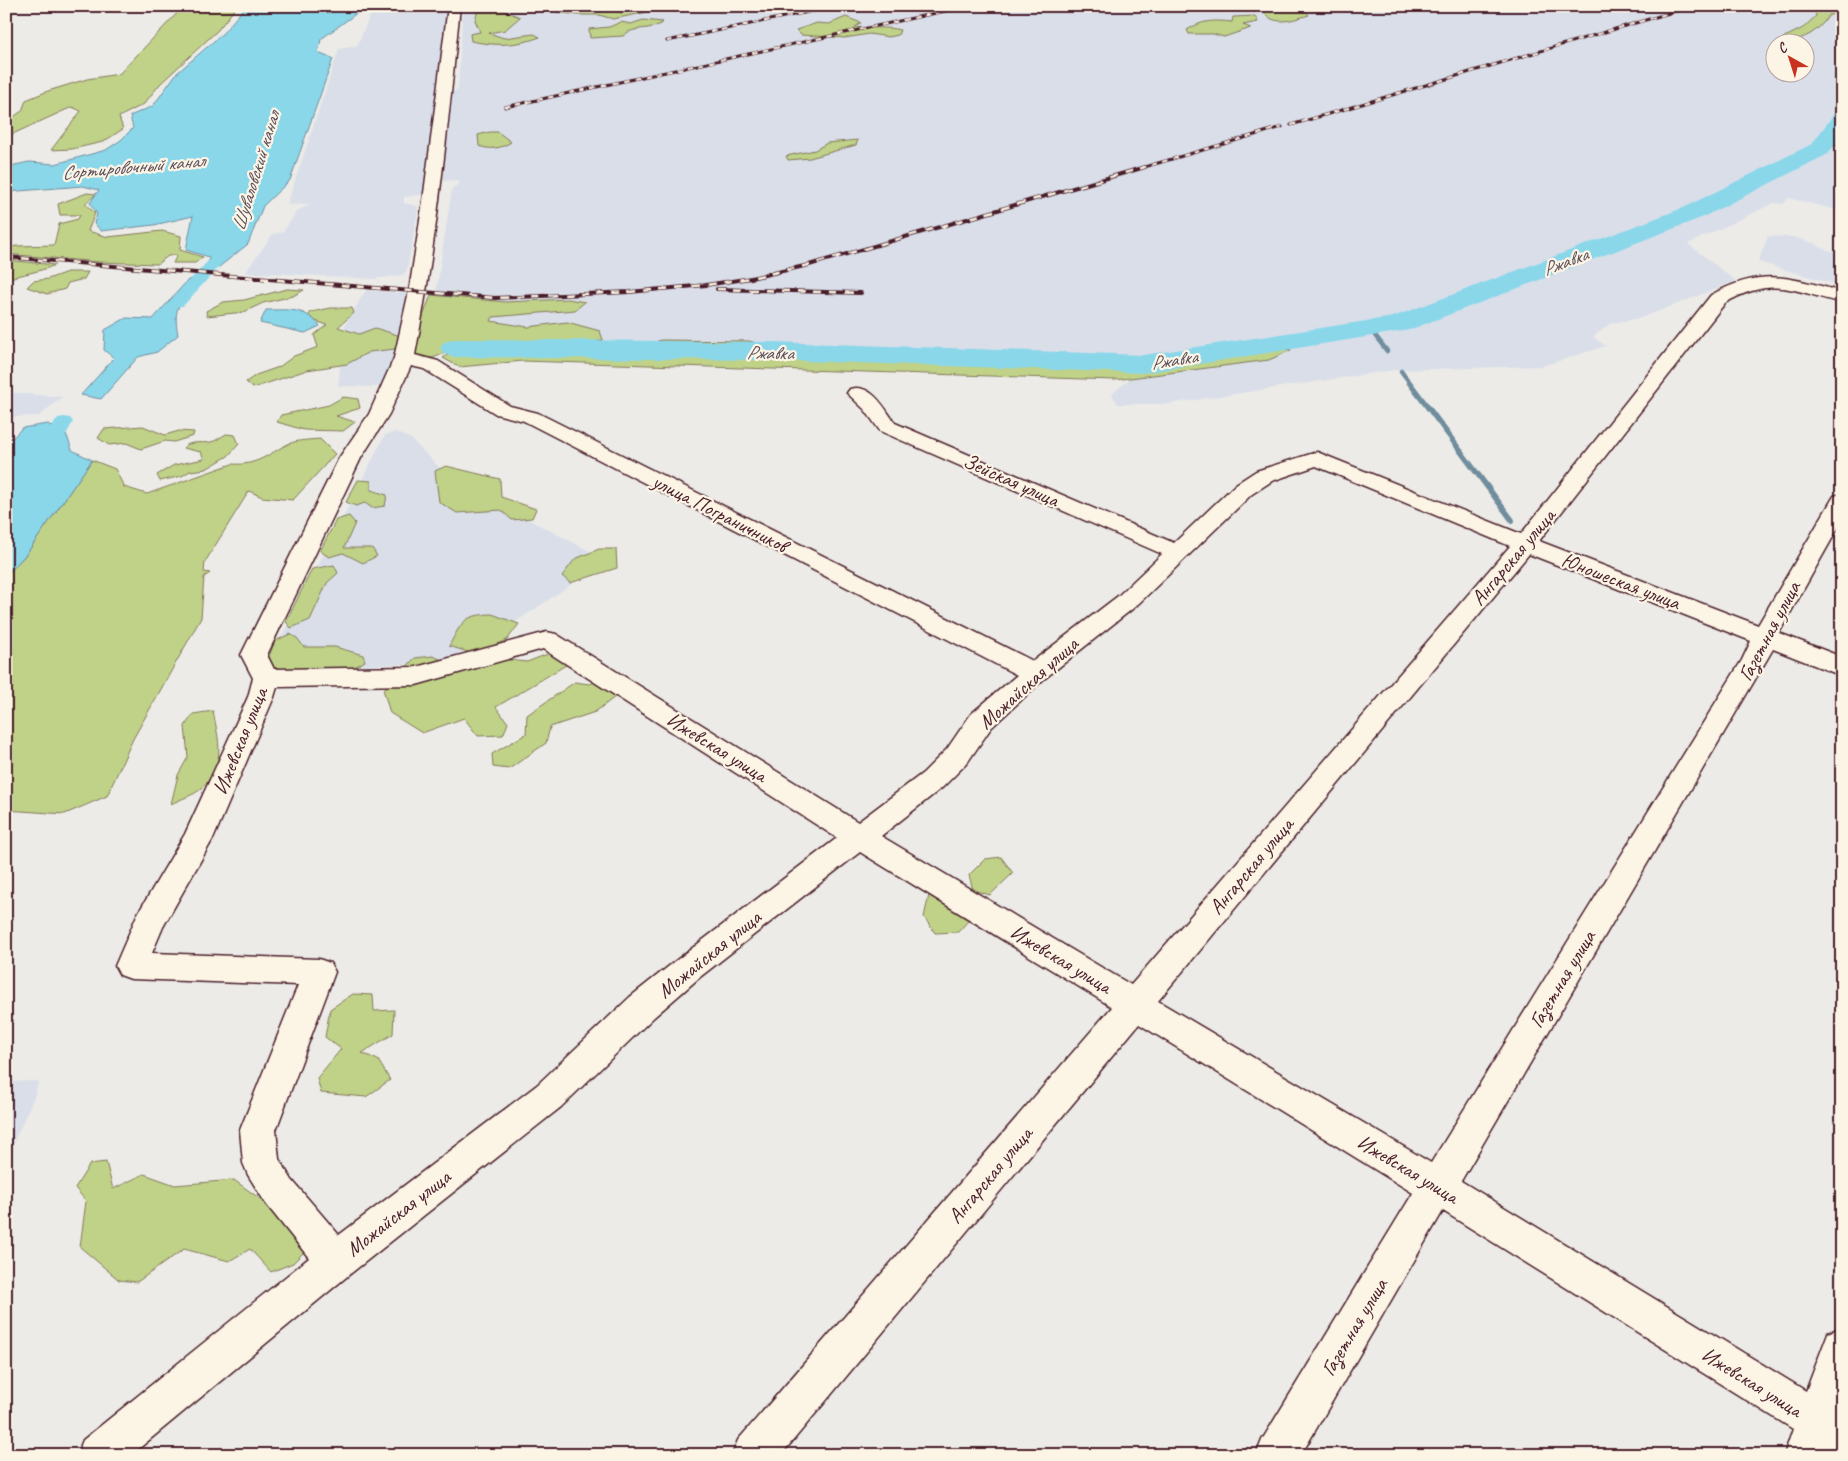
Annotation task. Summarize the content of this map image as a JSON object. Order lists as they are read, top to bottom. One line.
{"streets":{"street":["Зейская улица","улица Пограничников","Ангарская улица","Юношеская улица","Газетная улица","Можайская улица","Ижевская улица"]},"crossings":[["Зейская улица","Можайская улица"],["улица Пограничников","Можайская улица"],["Ангарская улица","Юношеская улица"],["Ангарская улица","Ижевская улица"],["Юношеская улица","Газетная улица"],["Юношеская улица","Можайская улица"],["Газетная улица","Ижевская улица"],["Можайская улица","Ижевская улица"]],"water":["Сортировочный канал","Шуваловский канал","Ржавка"],"north":"top left"}
